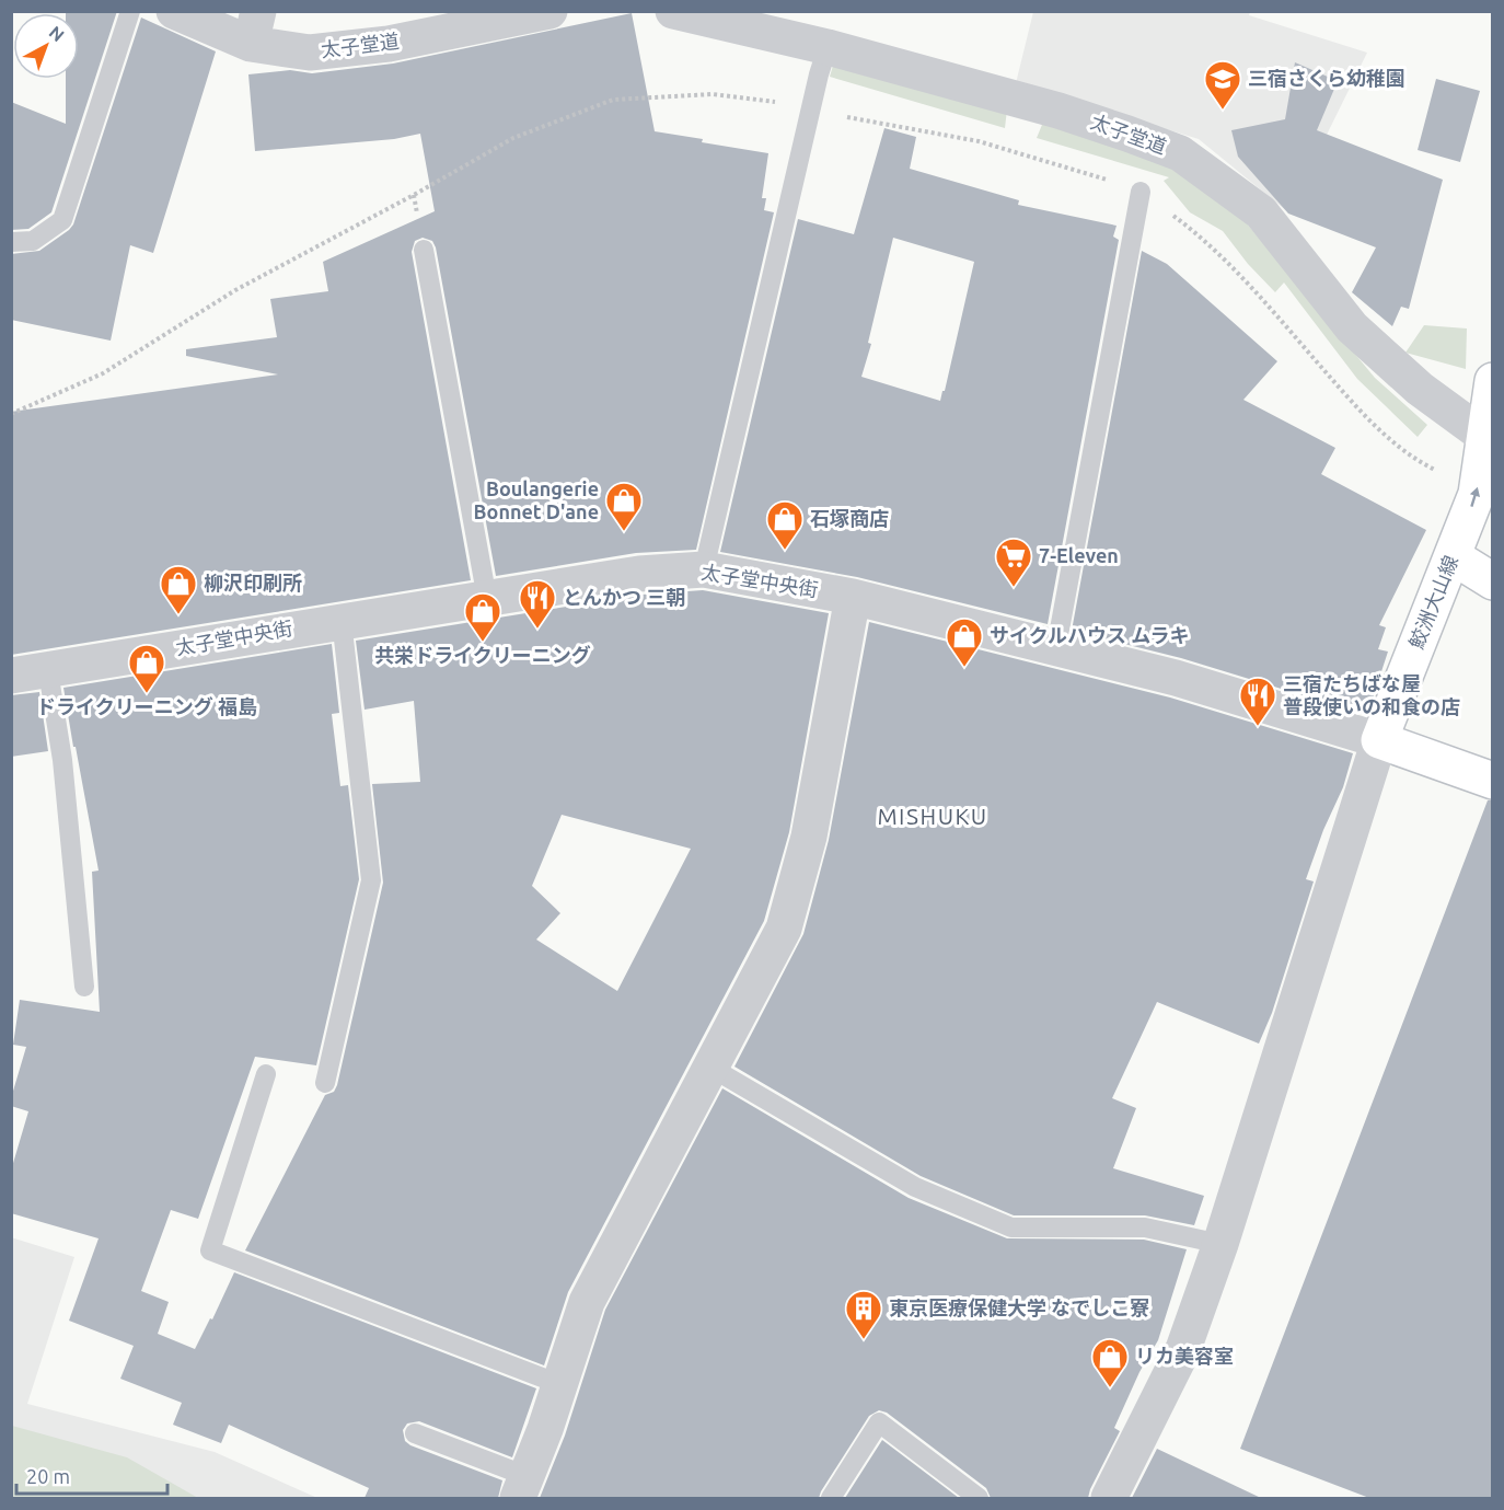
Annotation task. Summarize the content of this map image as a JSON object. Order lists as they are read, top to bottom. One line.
{"streets":{"main road":["鮫洲大山線"],"street":["太子堂道","太子堂中央街"]},"crossings":[["太子堂道","鮫洲大山線"],["太子堂中央街","鮫洲大山線"]],"districts":["MISHUKU"],"places":{"school or university":["三宿さくら幼稚園"],"shop":["Boulangerie Bonnet D'ane","石塚商店","柳沢印刷所","共栄ドライクリーニング","サイクルハウス ムラキ","ドライクリーニング 福島","リカ美容室"],"supermarket":["7-Eleven"],"restaurant":["とんかつ 三朝","三宿たちばな屋 普段使いの和食の店"],"building":["東京医療保健大学 なでしこ寮"]},"scale_bar":"20 m","north":"top right"}
